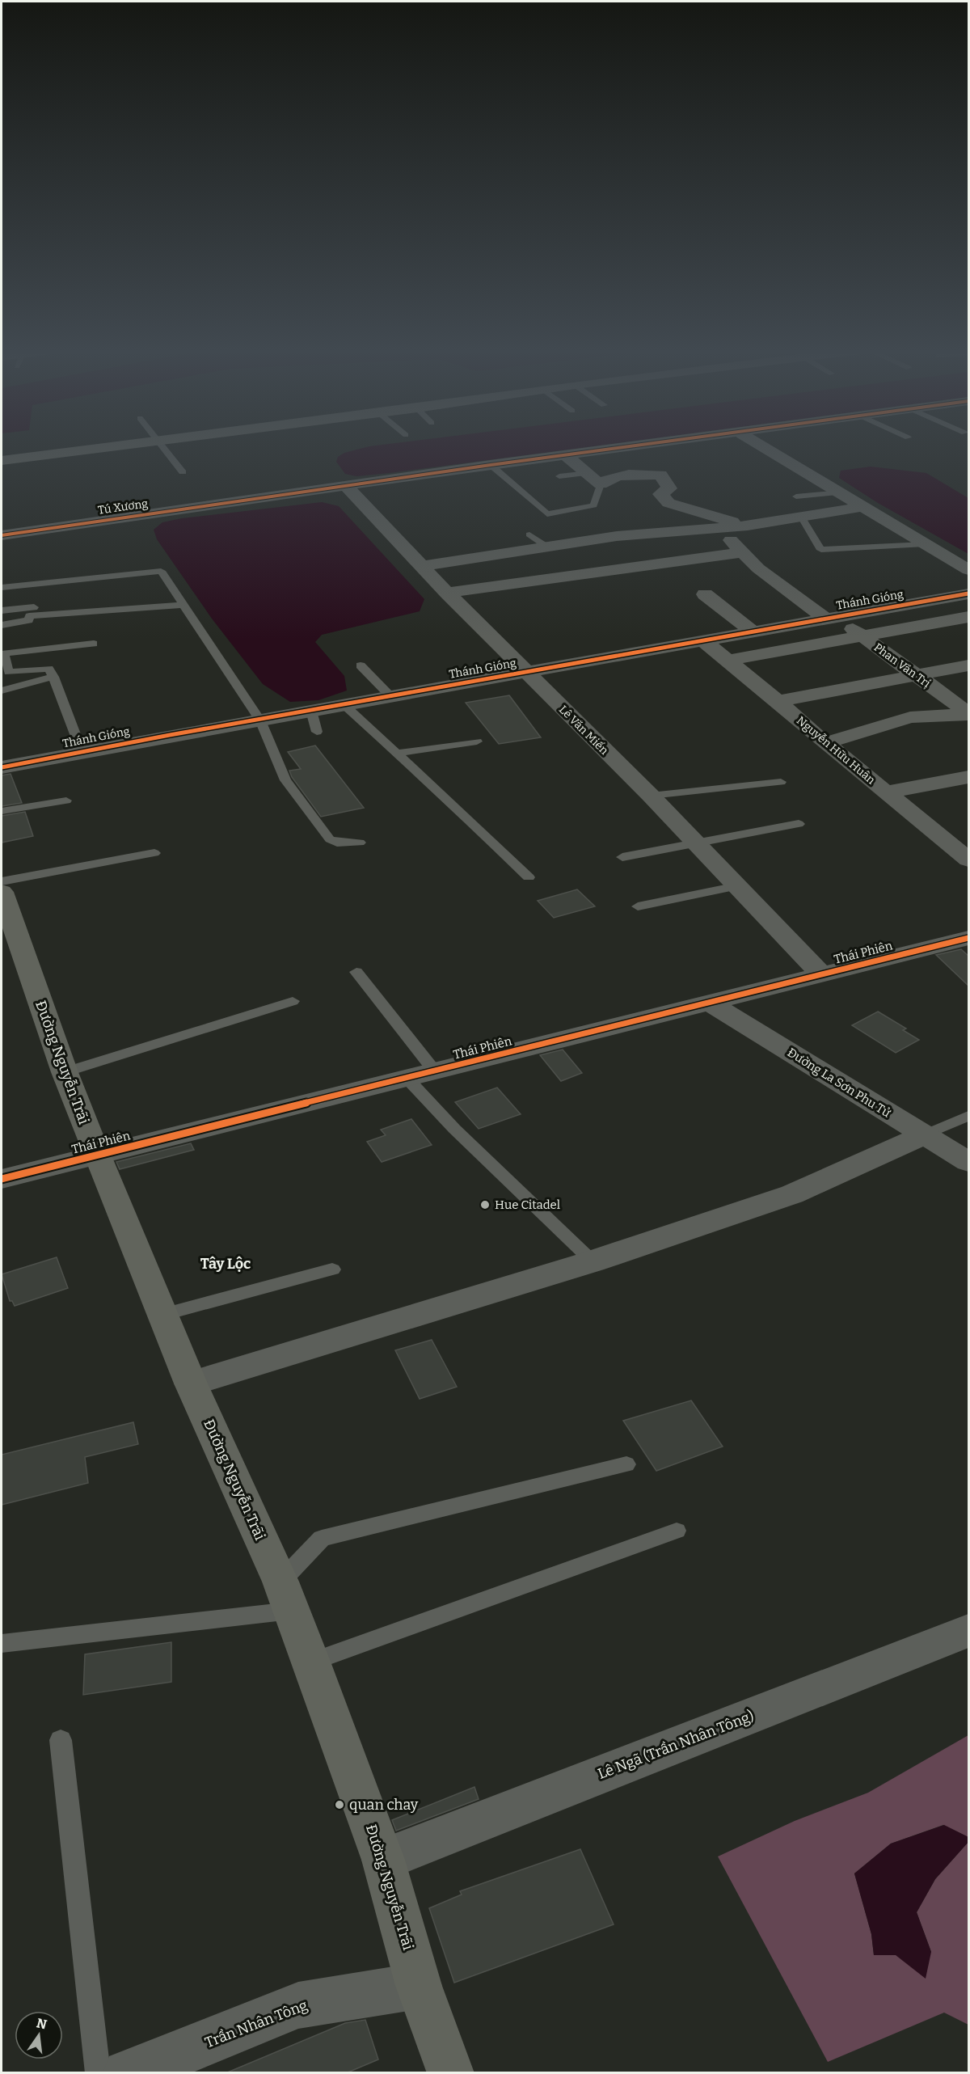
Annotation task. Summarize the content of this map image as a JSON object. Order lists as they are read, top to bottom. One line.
{"streets":{"street":["Tú Xương","Thánh Gióng","Phan Văn Trị","Lê Văn Miến","Nguyễn Hữu Huân","Thái Phiên","Đường Nguyễn Trãi","Đường La Sơn Phu Tử","Lê Ngã (Trần Nhân Tông)","Trần Nhân Tông"]},"crossings":[["Tú Xương","Lê Văn Miến"],["Thánh Gióng","Phan Văn Trị"],["Thánh Gióng","Lê Văn Miến"],["Thánh Gióng","Nguyễn Hữu Huân"],["Lê Văn Miến","Thái Phiên"],["Thái Phiên","Đường Nguyễn Trãi"],["Thái Phiên","Đường La Sơn Phu Tử"],["Đường Nguyễn Trãi","Lê Ngã (Trần Nhân Tông)"],["Đường Nguyễn Trãi","Trần Nhân Tông"]],"districts":["Tây Lộc"],"places":["Hue Citadel","quan chay"],"north":"top"}
